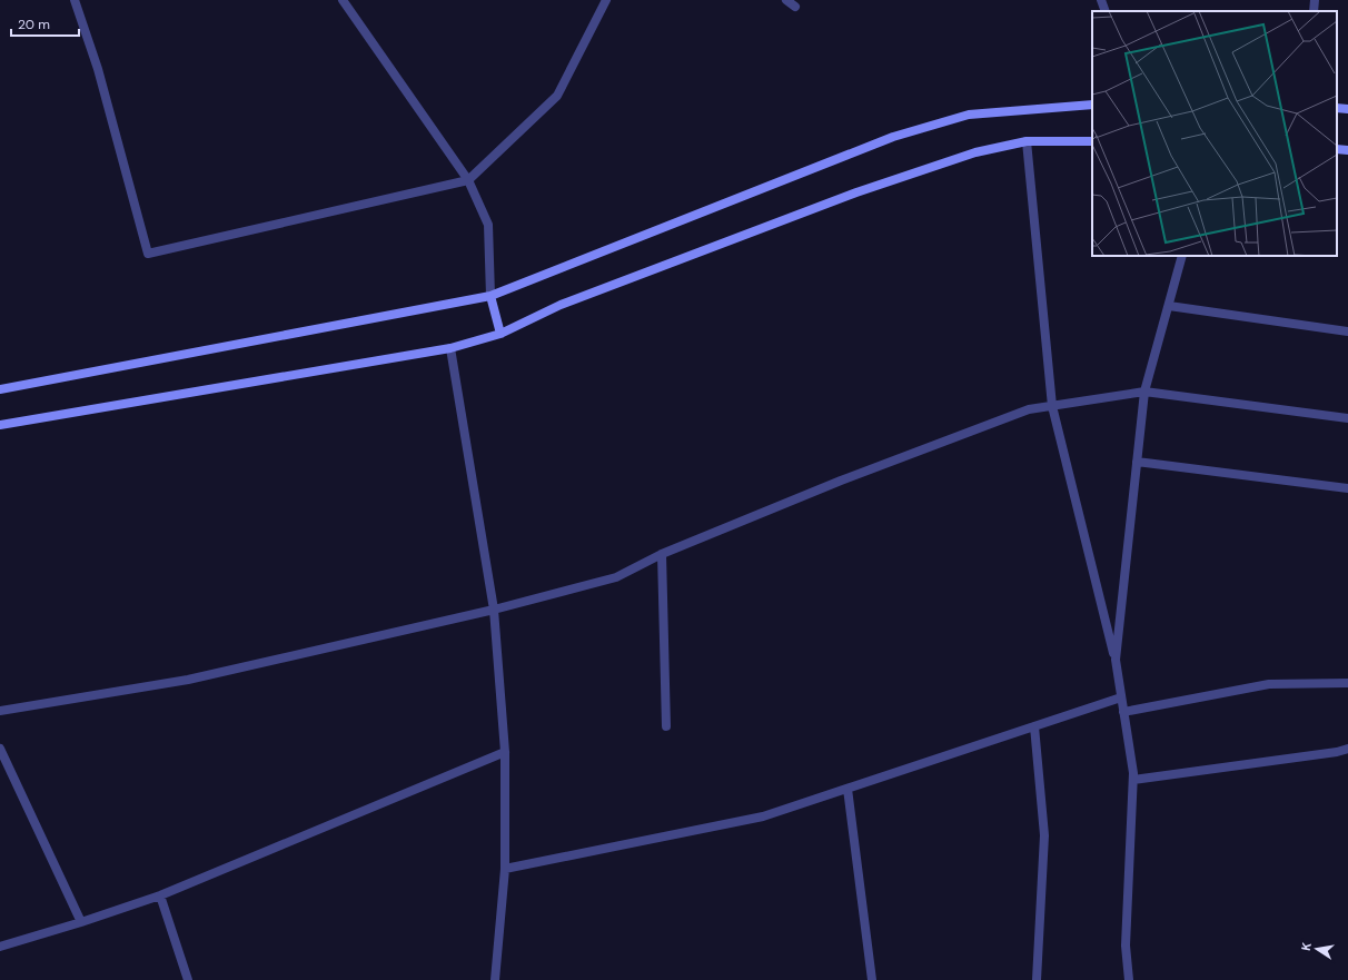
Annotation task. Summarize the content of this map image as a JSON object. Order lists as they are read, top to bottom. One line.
{"scale_bar":"20 m","north":"left"}
